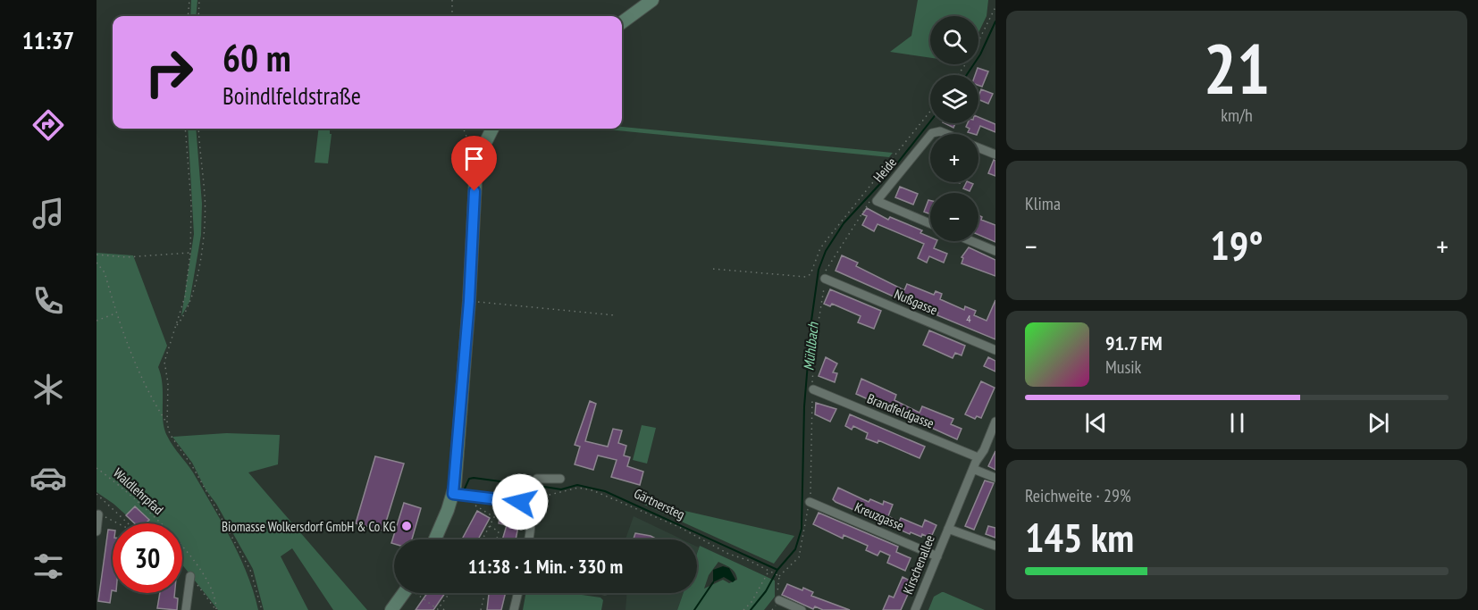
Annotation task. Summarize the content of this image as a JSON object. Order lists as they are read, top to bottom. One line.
{"streets":{"street":["Heide","Nußgasse","Brandfeldgasse","Kreuzgasse","Kirschenallee"],"path":["Waldlehrpfad","Gärtnersteg"]},"crossings":[["Brandfeldgasse","Kirschenallee"],["Kreuzgasse","Kirschenallee"]],"water":["Mühlbach"],"places":["Biomasse Wolkersdorf GmbH & Co KG"],"house_numbers":["4"],"page":{"tabs":"11:37","tile":[["21","km/h"],"Klima",["Reichweite · 29%","145 km"]],"map_buttons":["+","−"],"turn":["60 m","Boindlfeldstraße"],"heat":["−","19°","+"],"song":["91.7 FM","Musik"],"limit":"30","trip":"11:38 · 1 Min. · 330 m"}}
